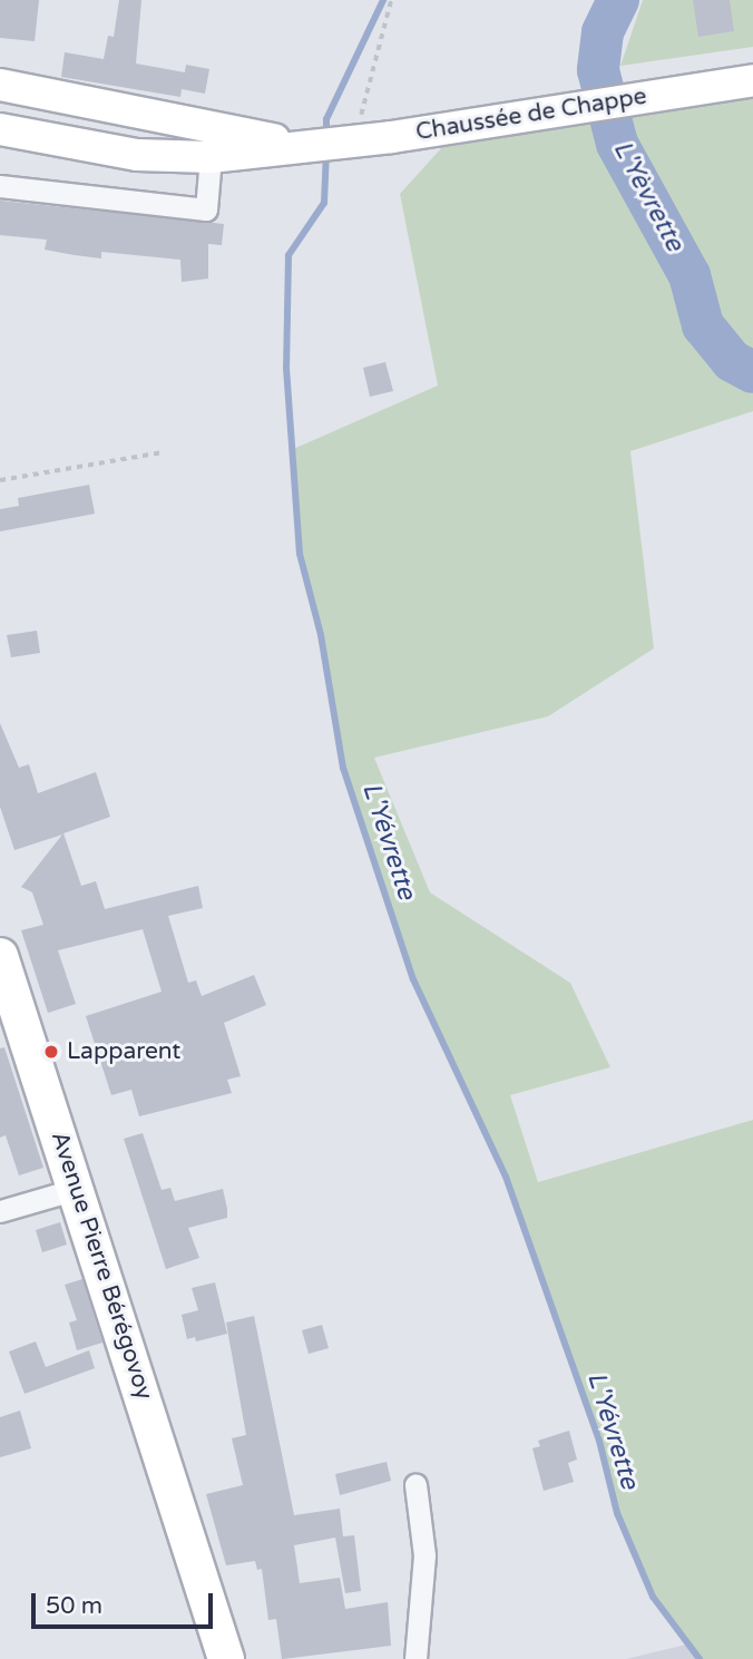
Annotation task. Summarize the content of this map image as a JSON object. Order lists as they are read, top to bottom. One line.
{"streets":{"main road":["Chaussée de Chappe","Avenue Pierre Bérégovoy"]},"water":["L'Yèvrette","L'Yévrette"],"places":["Lapparent"],"scale_bar":"50 m"}
